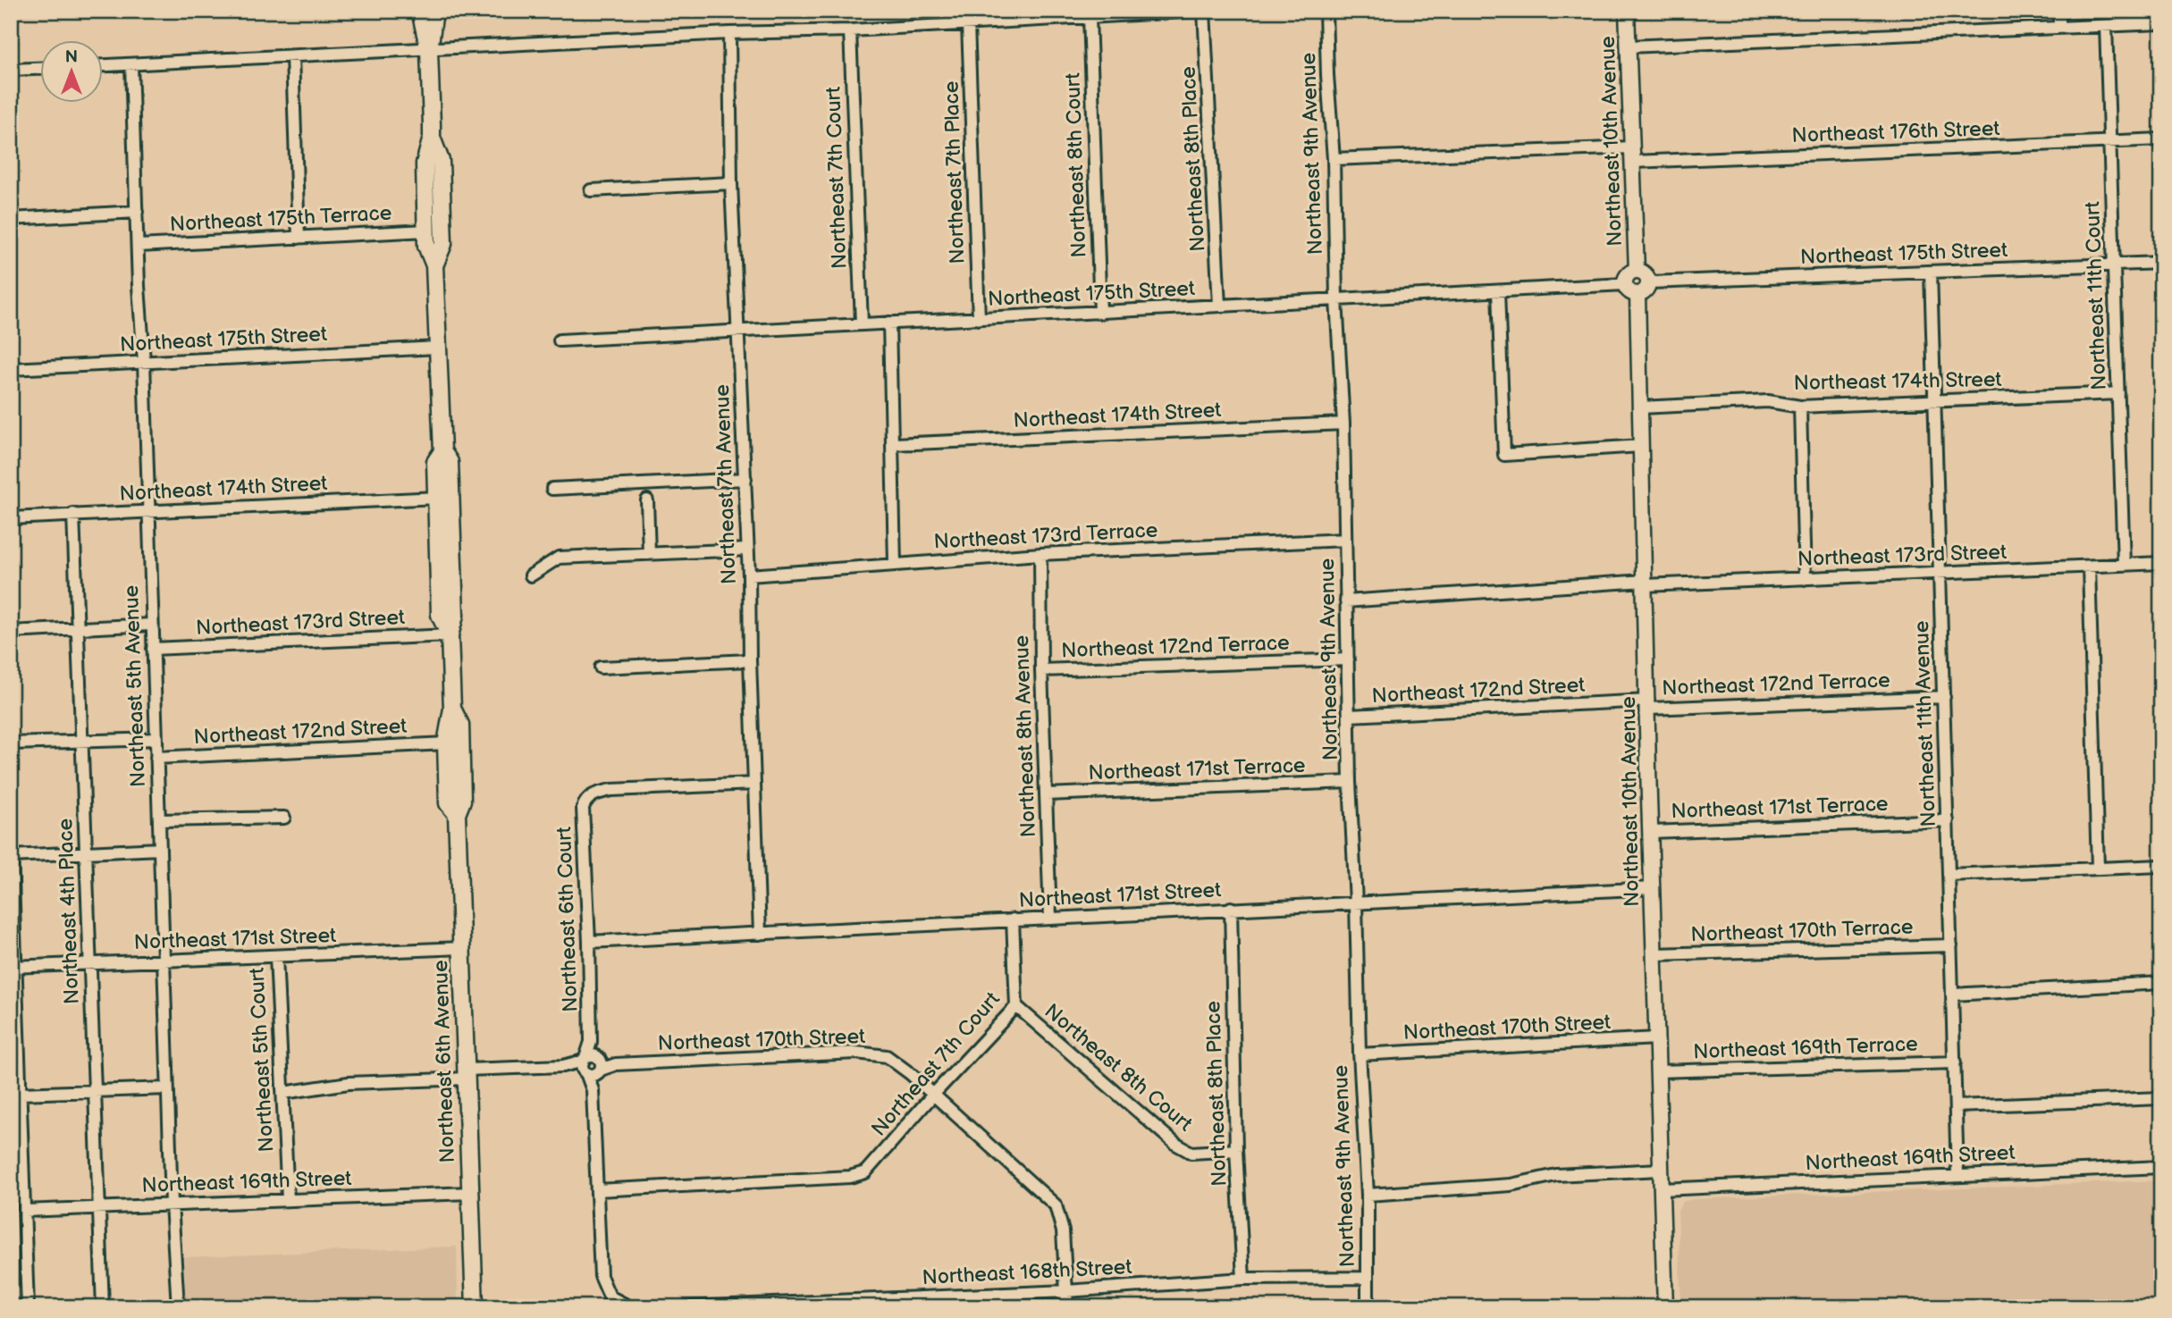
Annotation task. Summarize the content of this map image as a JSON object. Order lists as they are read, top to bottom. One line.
{"streets":{"main road":["Northeast 6th Avenue"],"street":["Northeast 176th Street","Northeast 10th Avenue","Northeast 9th Avenue","Northeast 8th Place","Northeast 8th Court","Northeast 7th Place","Northeast 7th Court","Northeast 175th Terrace","Northeast 175th Street","Northeast 11th Court","Northeast 174th Street","Northeast 7th Avenue","Northeast 173rd Terrace","Northeast 173rd Street","Northeast 172nd Terrace","Northeast 5th Avenue","Northeast 172nd Street","Northeast 11th Avenue","Northeast 8th Avenue","Northeast 171st Terrace","Northeast 171st Street","Northeast 4th Place","Northeast 6th Court","Northeast 170th Terrace","Northeast 170th Street","Northeast 169th Terrace","Northeast 5th Court","Northeast 169th Street","Northeast 168th Street"]},"crossings":[["Northeast 176th Street","Northeast 10th Avenue"],["Northeast 176th Street","Northeast 9th Avenue"],["Northeast 176th Street","Northeast 11th Court"],["Northeast 10th Avenue","Northeast 175th Street"],["Northeast 10th Avenue","Northeast 174th Street"],["Northeast 10th Avenue","Northeast 173rd Street"],["Northeast 10th Avenue","Northeast 172nd Terrace"],["Northeast 10th Avenue","Northeast 172nd Street"],["Northeast 10th Avenue","Northeast 171st Terrace"],["Northeast 10th Avenue","Northeast 171st Street"],["Northeast 10th Avenue","Northeast 170th Terrace"],["Northeast 10th Avenue","Northeast 170th Street"],["Northeast 10th Avenue","Northeast 169th Terrace"],["Northeast 10th Avenue","Northeast 169th Street"],["Northeast 9th Avenue","Northeast 175th Street"],["Northeast 9th Avenue","Northeast 174th Street"],["Northeast 9th Avenue","Northeast 173rd Terrace"],["Northeast 9th Avenue","Northeast 173rd Street"],["Northeast 9th Avenue","Northeast 172nd Terrace"],["Northeast 9th Avenue","Northeast 172nd Street"],["Northeast 9th Avenue","Northeast 171st Terrace"],["Northeast 9th Avenue","Northeast 171st Street"],["Northeast 9th Avenue","Northeast 170th Street"],["Northeast 9th Avenue","Northeast 168th Street"],["Northeast 8th Place","Northeast 8th Court"],["Northeast 8th Place","Northeast 175th Street"],["Northeast 8th Place","Northeast 171st Street"],["Northeast 8th Place","Northeast 168th Street"],["Northeast 8th Court","Northeast 7th Court"],["Northeast 8th Court","Northeast 175th Street"],["Northeast 7th Place","Northeast 175th Street"],["Northeast 7th Court","Northeast 175th Street"],["Northeast 7th Court","Northeast 171st Street"],["Northeast 7th Court","Northeast 170th Street"],["Northeast 175th Terrace","Northeast 5th Avenue"],["Northeast 175th Terrace","Northeast 6th Avenue"],["Northeast 175th Street","Northeast 11th Court"],["Northeast 175th Street","Northeast 7th Avenue"],["Northeast 175th Street","Northeast 5th Avenue"],["Northeast 175th Street","Northeast 11th Avenue"],["Northeast 175th Street","Northeast 6th Avenue"],["Northeast 11th Court","Northeast 174th Street"],["Northeast 11th Court","Northeast 173rd Street"],["Northeast 174th Street","Northeast 5th Avenue"],["Northeast 174th Street","Northeast 11th Avenue"],["Northeast 174th Street","Northeast 4th Place"],["Northeast 174th Street","Northeast 6th Avenue"],["Northeast 7th Avenue","Northeast 173rd Terrace"],["Northeast 7th Avenue","Northeast 171st Street"],["Northeast 7th Avenue","Northeast 6th Court"],["Northeast 173rd Terrace","Northeast 8th Avenue"],["Northeast 173rd Street","Northeast 5th Avenue"],["Northeast 173rd Street","Northeast 11th Avenue"],["Northeast 173rd Street","Northeast 6th Avenue"],["Northeast 172nd Terrace","Northeast 172nd Street"],["Northeast 172nd Terrace","Northeast 11th Avenue"],["Northeast 172nd Terrace","Northeast 8th Avenue"],["Northeast 5th Avenue","Northeast 172nd Street"],["Northeast 5th Avenue","Northeast 171st Street"],["Northeast 5th Avenue","Northeast 169th Street"],["Northeast 172nd Street","Northeast 6th Avenue"],["Northeast 11th Avenue","Northeast 171st Terrace"],["Northeast 11th Avenue","Northeast 170th Terrace"],["Northeast 11th Avenue","Northeast 169th Terrace"],["Northeast 11th Avenue","Northeast 169th Street"],["Northeast 8th Avenue","Northeast 171st Terrace"],["Northeast 8th Avenue","Northeast 171st Street"],["Northeast 171st Street","Northeast 4th Place"],["Northeast 171st Street","Northeast 6th Court"],["Northeast 171st Street","Northeast 5th Court"],["Northeast 171st Street","Northeast 6th Avenue"],["Northeast 4th Place","Northeast 169th Street"],["Northeast 6th Court","Northeast 170th Street"],["Northeast 5th Court","Northeast 169th Street"],["Northeast 6th Avenue","Northeast 169th Street"]],"north":"top"}
